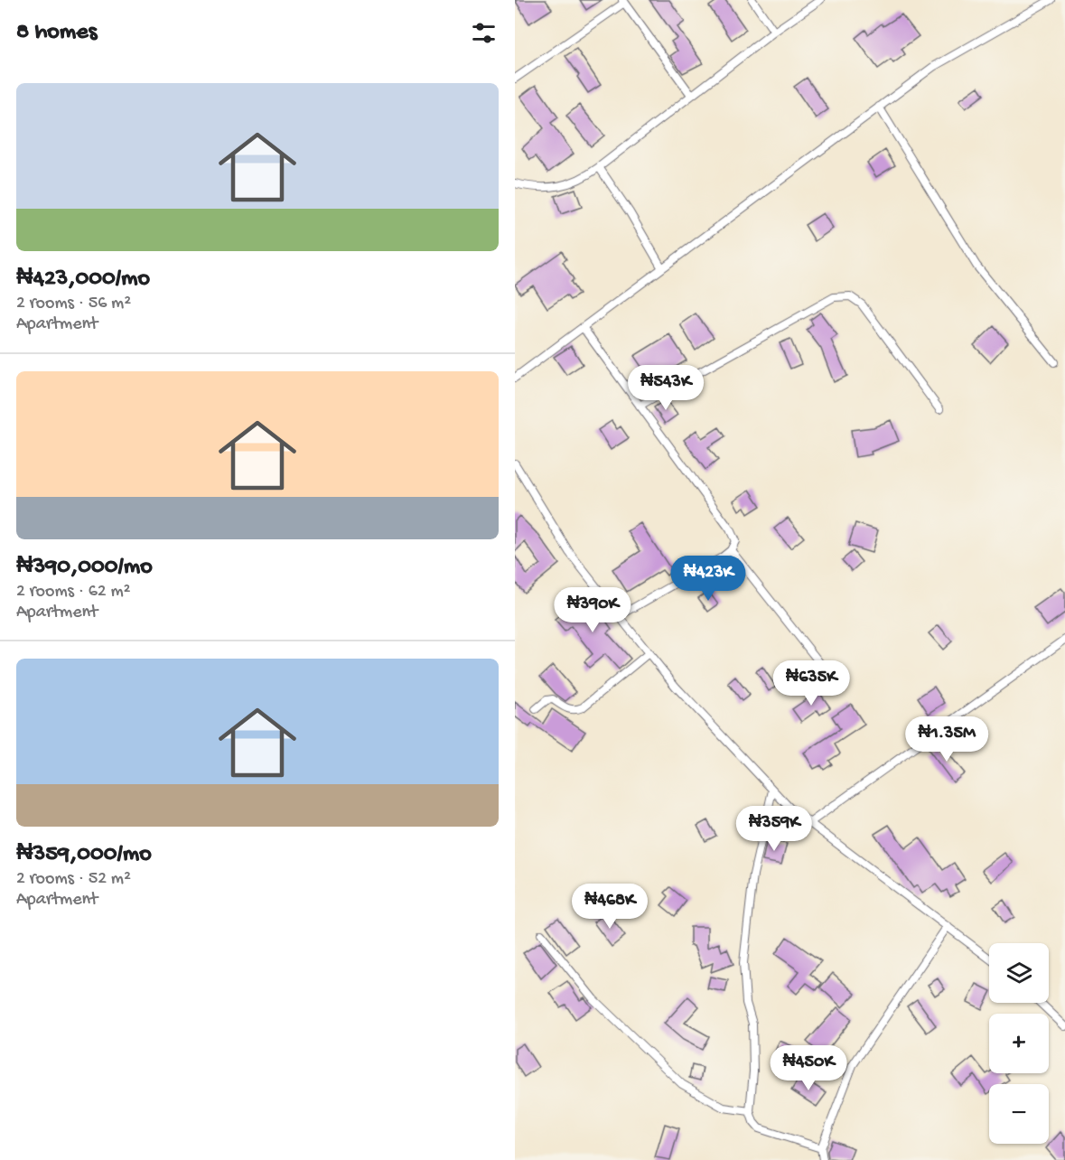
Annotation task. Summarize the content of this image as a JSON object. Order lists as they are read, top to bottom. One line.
{"page":{"heading":"8 homes","list":[{"name":"₦423,000/mo","note":"2 rooms · 56 m² · Apartment"},{"name":"₦390,000/mo","note":"2 rooms · 62 m² · Apartment"},{"name":"₦359,000/mo","note":"2 rooms · 52 m² · Apartment"}],"price":["₦543K","₦423K","₦390K","₦635K","₦1.35M","₦359K","₦468K","₦450K"],"map_buttons":["+","−"]}}
